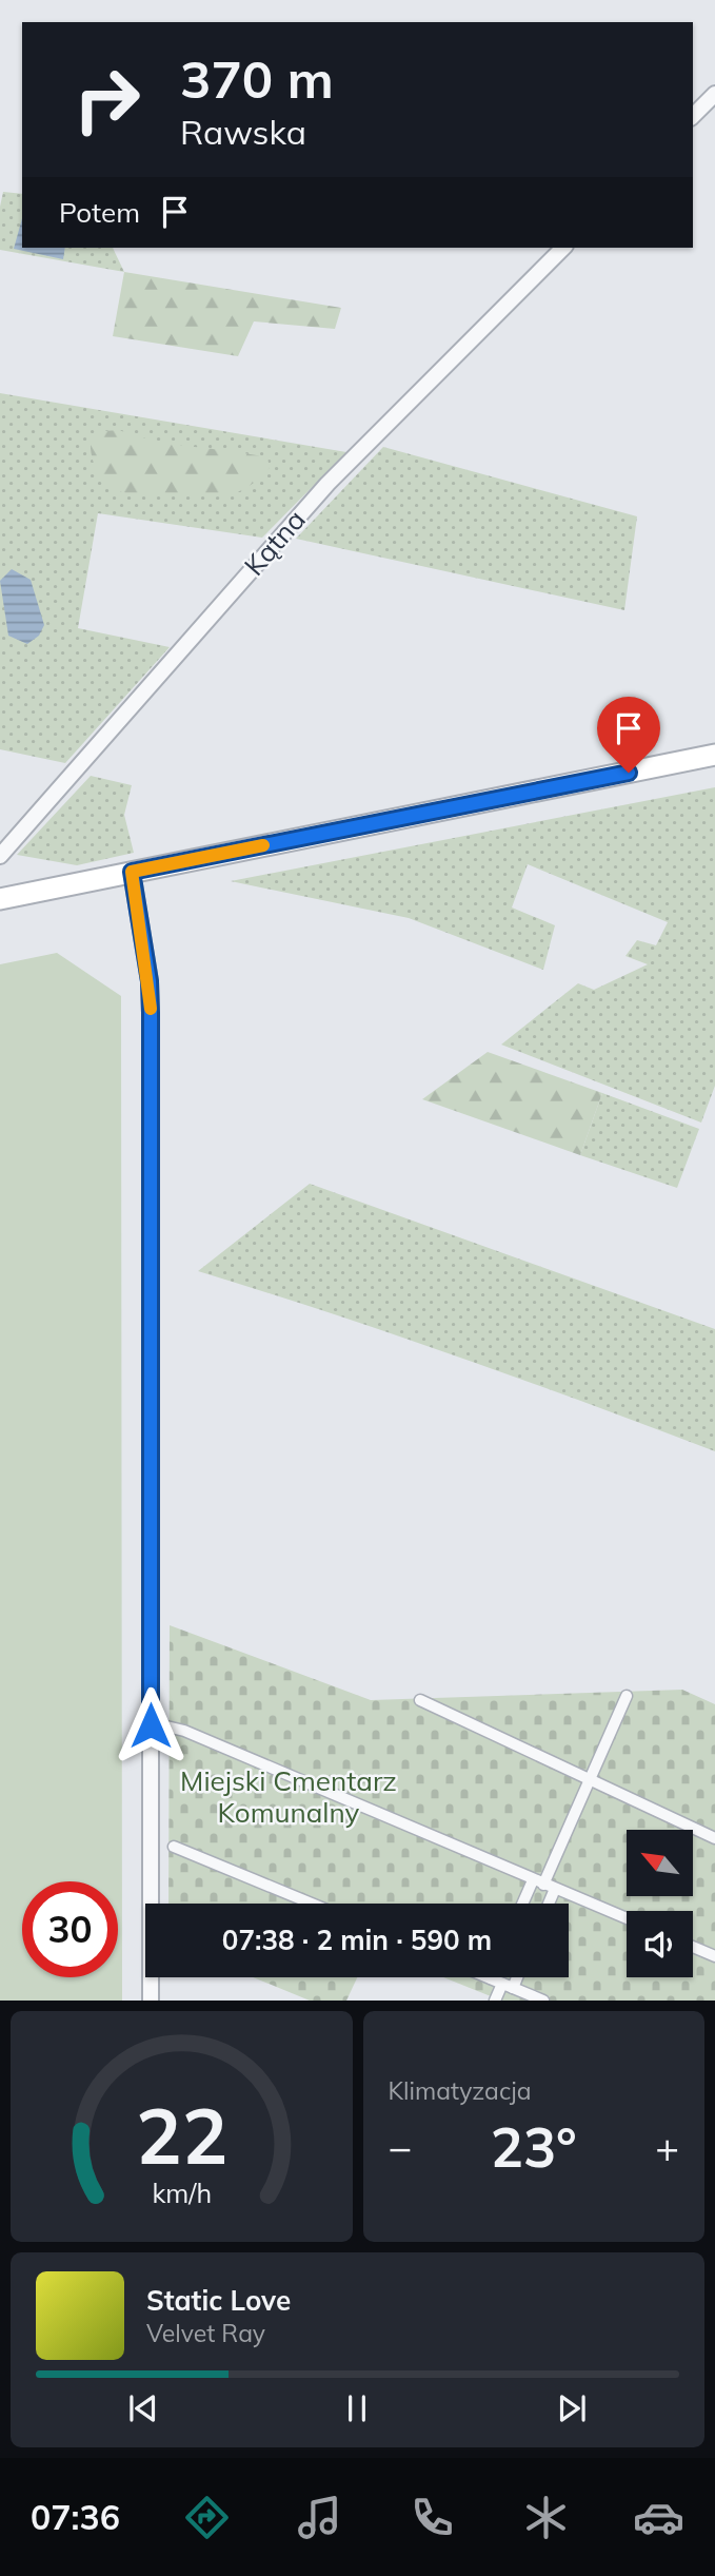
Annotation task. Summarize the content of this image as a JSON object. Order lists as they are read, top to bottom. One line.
{"streets":{"street":["Kątna"]},"parks":["Miejski Cmentarz Komunalny"],"north":"top left","page":{"turn":["370 m","Rawska"],"then":"Potem","limit":"30","trip":"07:38 · 2 min · 590 m","tile":"Klimatyzacja","heat":["−","23°","+"],"song":["Static Love","Velvet Ray"],"tabs":"07:36","gauge":["22","km/h"]}}
